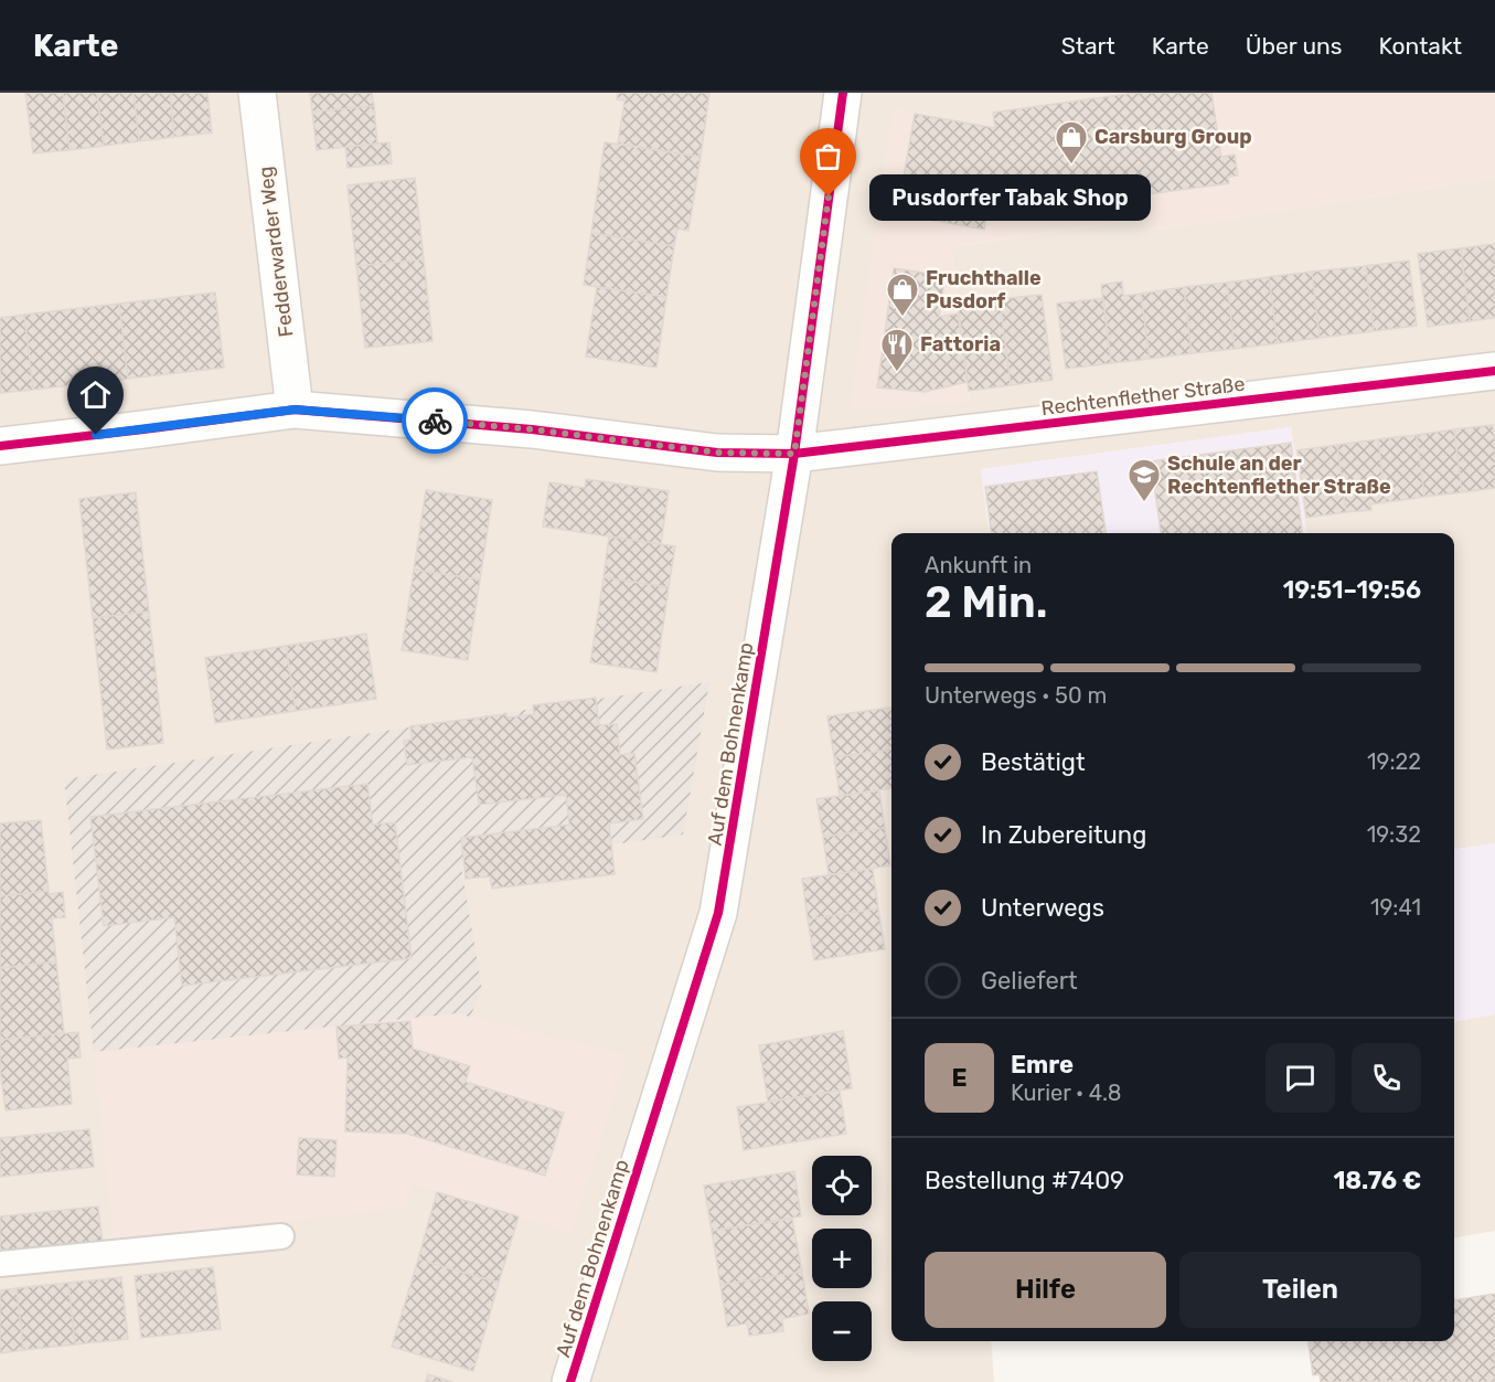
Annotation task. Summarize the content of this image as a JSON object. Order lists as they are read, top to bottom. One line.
{"streets":{"street":["Fedderwarder Weg","Rechtenflether Straße","Auf dem Bohnenkamp"]},"crossings":[["Fedderwarder Weg","Rechtenflether Straße"],["Rechtenflether Straße","Auf dem Bohnenkamp"]],"places":{"shop":["Carsburg Group","Fruchthalle Pusdorf"],"other":["Pusdorfer Tabak Shop"],"restaurant":["Fattoria"],"school or university":["Schule an der Rechtenflether Straße"]},"page":{"header":"Karte","nav":["Start","Karte","Über uns","Kontakt"],"bubble":"Pusdorfer Tabak Shop","heading":["2 Min.","Ankunft in","19:51–19:56"],"panel":["Emre","Kurier · 4.8","Bestellung #7409","18.76 €"],"bar":"Unterwegs · 50 m","list":[["Bestätigt","19:22"],["In Zubereitung","19:32"],["Unterwegs","19:41"],"Geliefert"],"round":"E","map_buttons":["+","−"],"buttons":["Hilfe","Teilen"]}}
